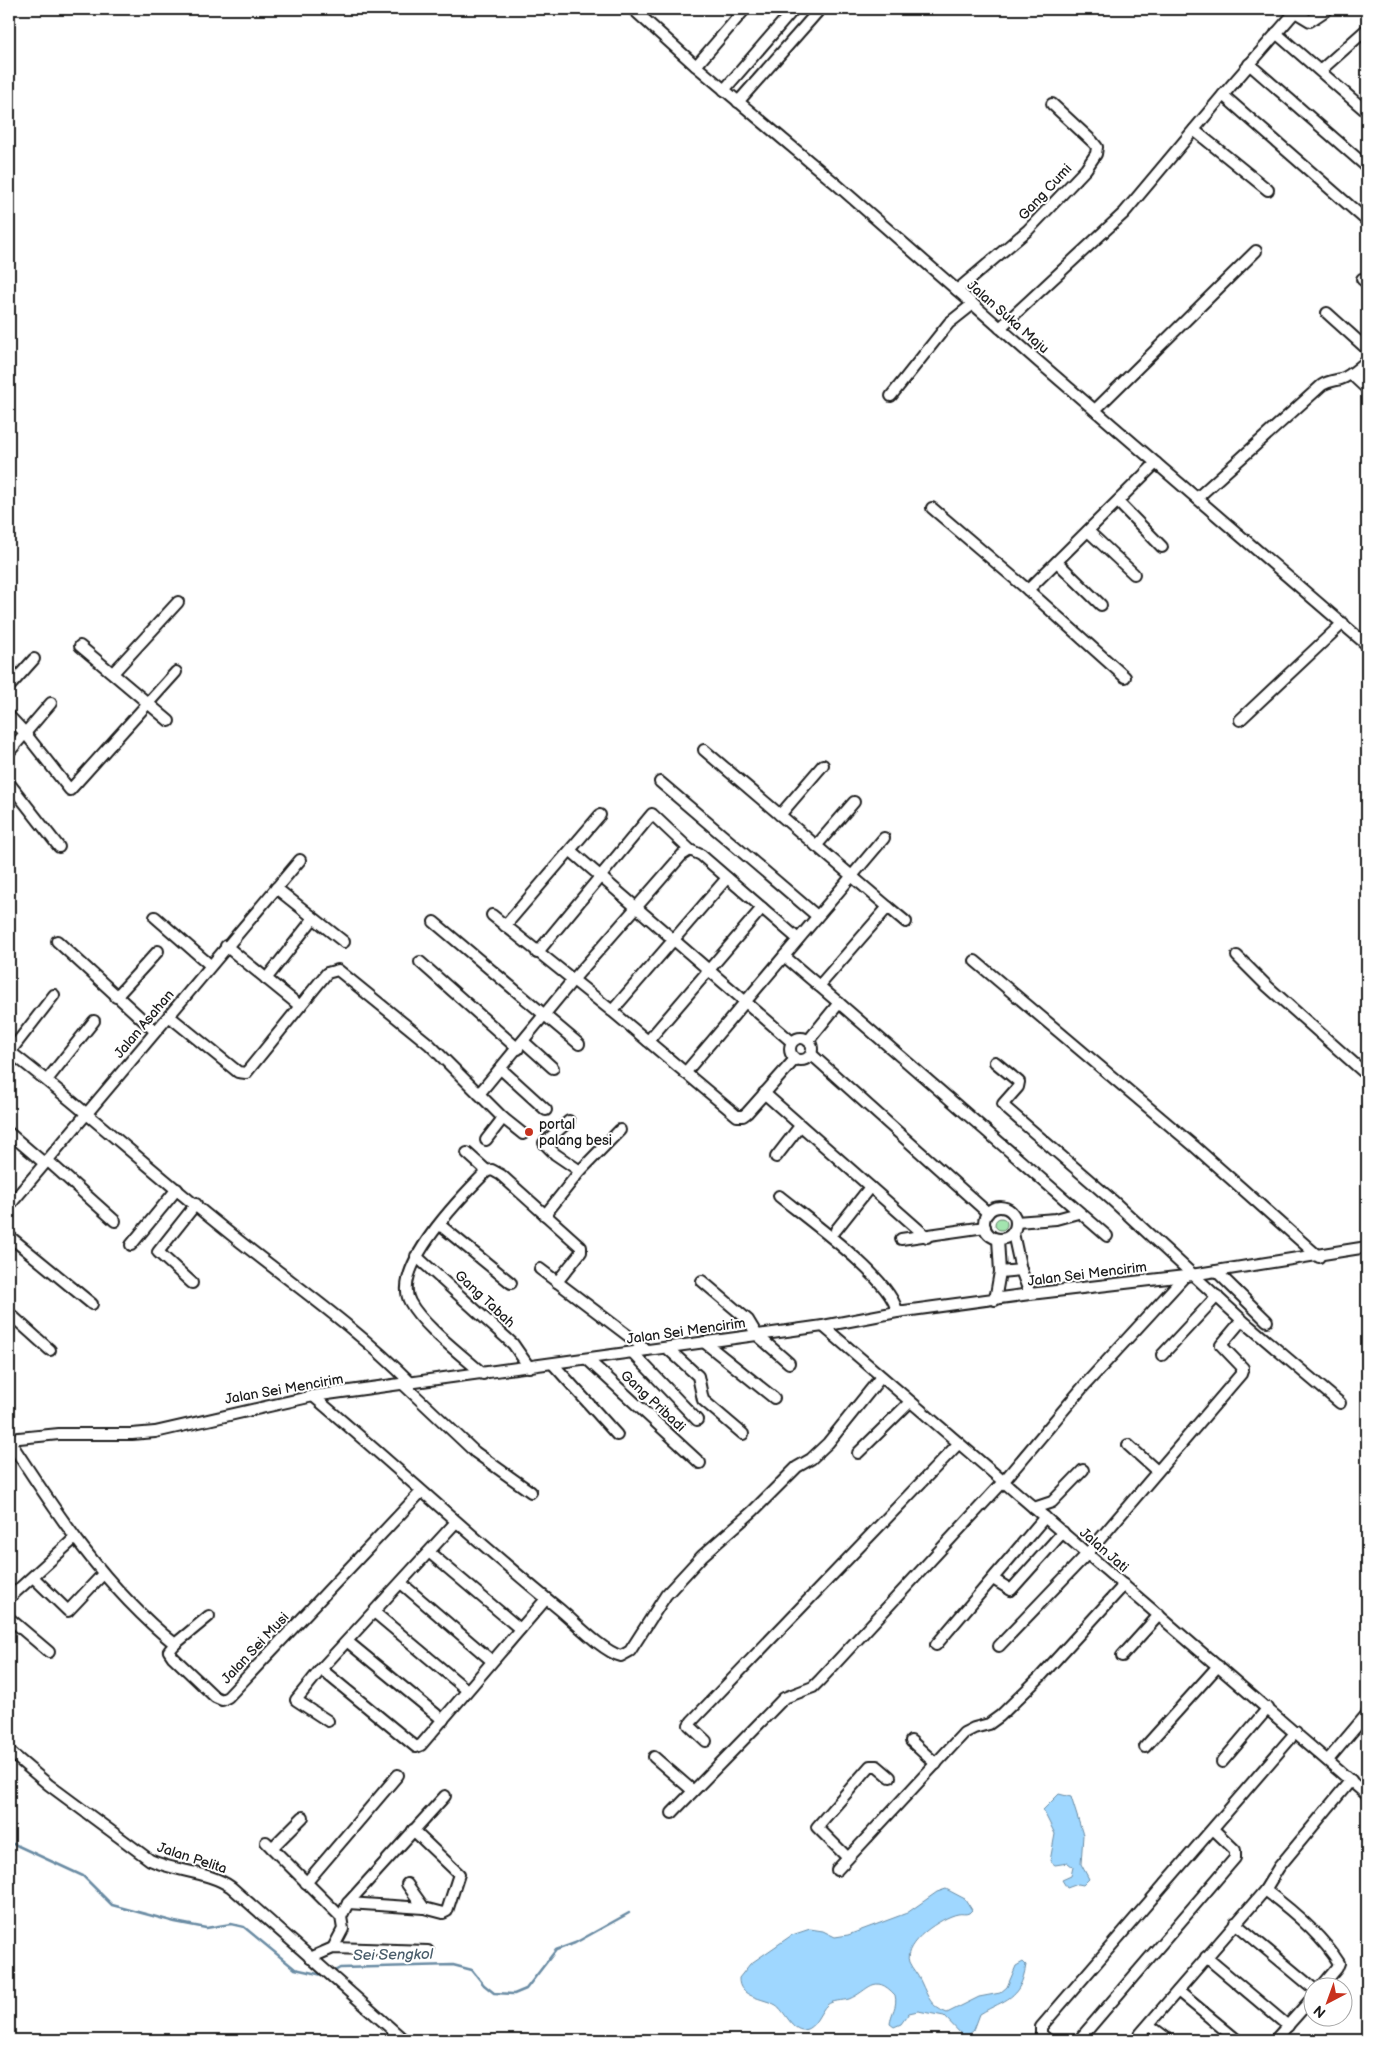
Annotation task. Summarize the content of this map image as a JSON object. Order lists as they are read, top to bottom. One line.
{"streets":{"street":["Gang Cumi","Jalan Suka Maju","Jalan Asahan","Jalan Sei Mencirim","Gang Tabah","Gang Pribadi","Jalan Jati","Jalan Sei Musi","Jalan Pelita"]},"crossings":[["Gang Cumi","Jalan Suka Maju"],["Jalan Sei Mencirim","Gang Tabah"],["Jalan Sei Mencirim","Gang Pribadi"],["Jalan Sei Mencirim","Jalan Jati"]],"water":["Sei Sengkol"],"places":["portal palang besi"],"north":"bottom left"}
